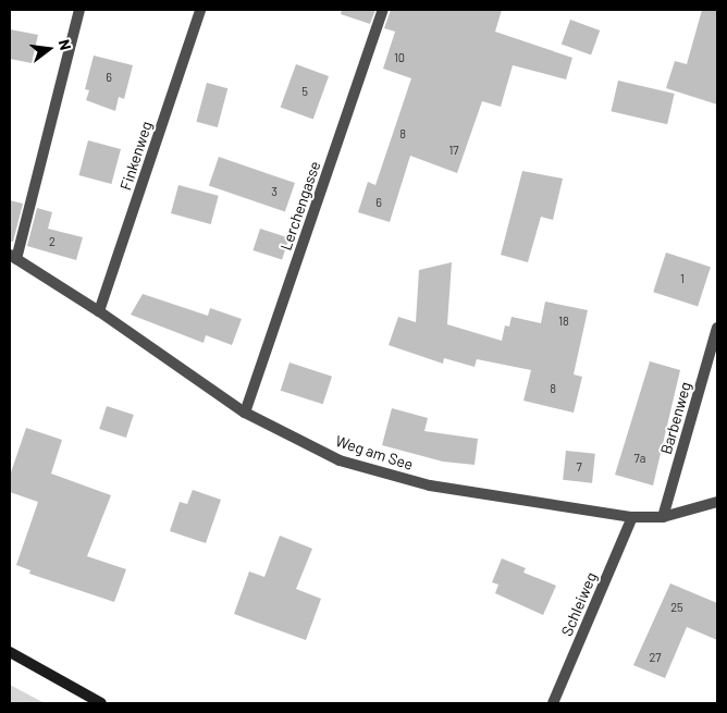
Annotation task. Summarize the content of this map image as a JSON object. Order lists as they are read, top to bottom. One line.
{"streets":{"lane":["Finkenweg","Lerchengasse","Barbenweg","Weg am See","Schleiweg"]},"crossings":[["Finkenweg","Weg am See"],["Lerchengasse","Weg am See"],["Barbenweg","Weg am See"],["Weg am See","Schleiweg"]],"house_numbers":["10","6","5","8","17","3","6","2","1","18","8","7a","7","25","27"],"north":"right"}
